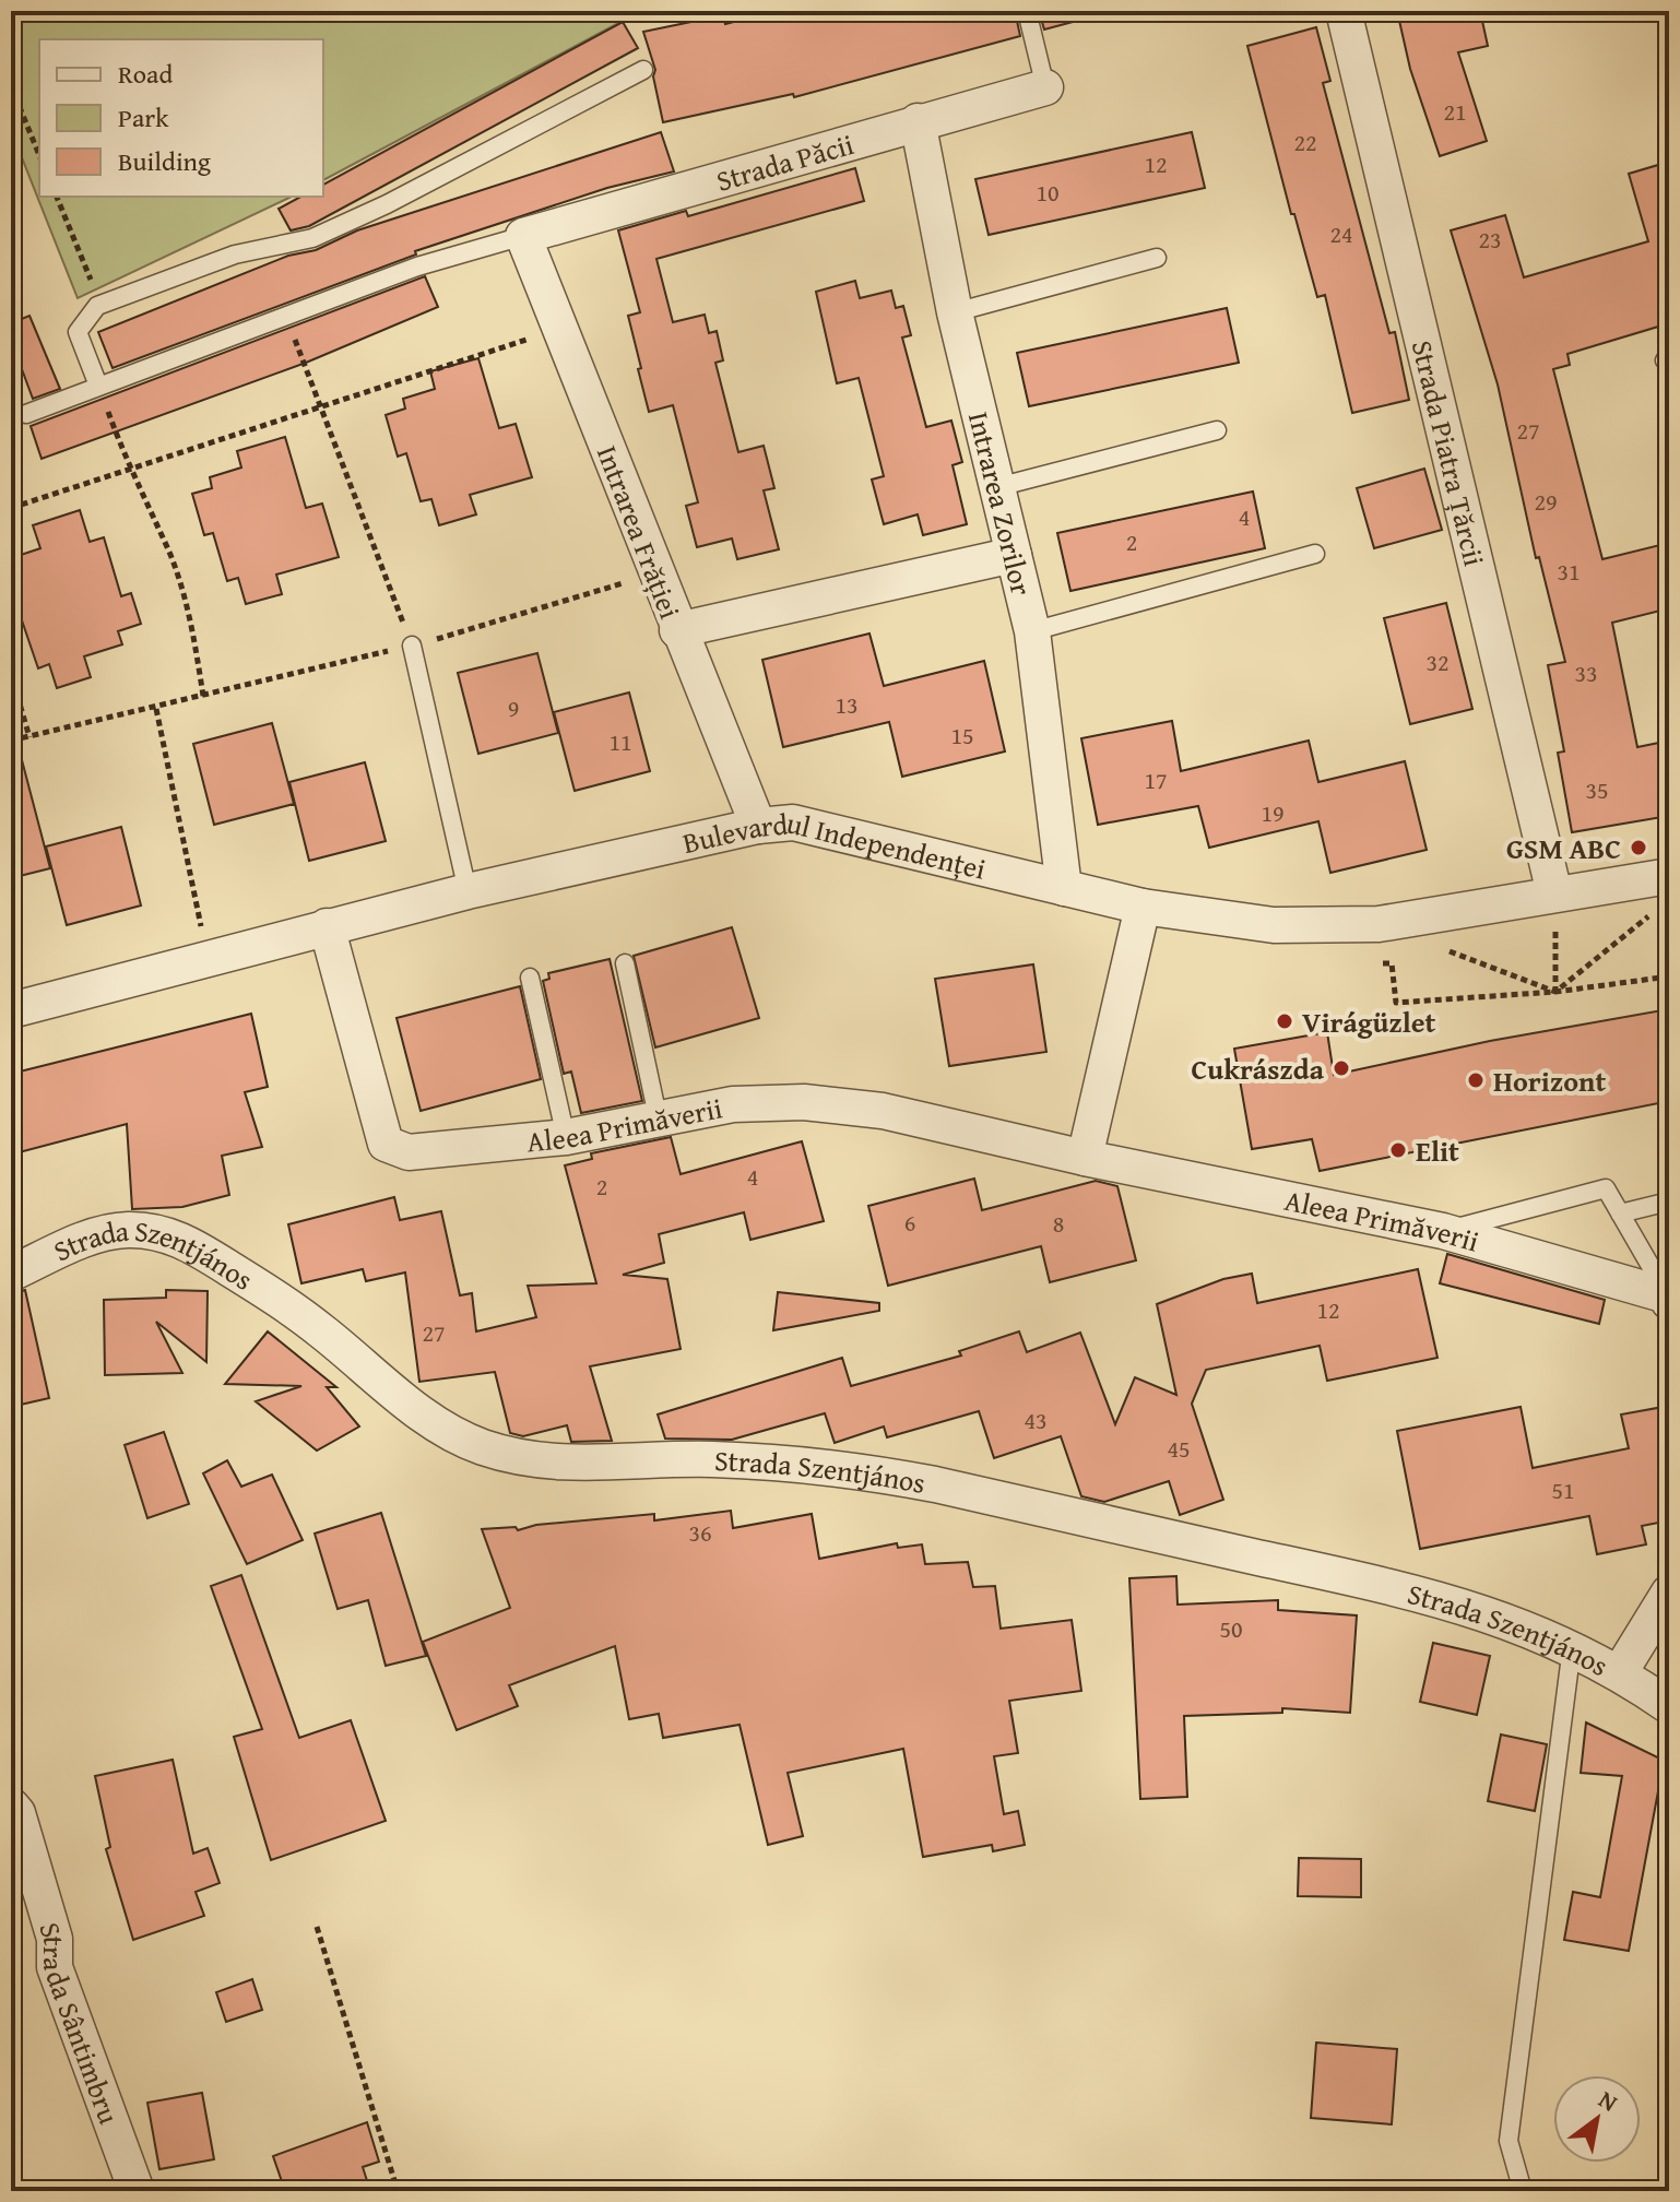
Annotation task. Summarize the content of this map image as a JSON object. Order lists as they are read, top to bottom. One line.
{"streets":{"street":["Strada Păcii","Strada Piatra Țărcii","Intrarea Zorilor","Intrarea Frăției","Bulevardul Independenței","Aleea Primăverii","Strada Szentjános","Strada Sântimbru"]},"crossings":[["Strada Păcii","Intrarea Zorilor"],["Strada Păcii","Intrarea Frăției"],["Strada Piatra Țărcii","Bulevardul Independenței"],["Intrarea Zorilor","Bulevardul Independenței"],["Intrarea Frăției","Bulevardul Independenței"],["Bulevardul Independenței","Aleea Primăverii"]],"places":["GSM ABC","Virágüzlet","Cukrászda","Horizont","Elit"],"house_numbers":["21","22","12","10","24","23","27","29","4","2","31","32","33","13","9","15","11","17","35","19","4","2","6","8","12","27","43","45","51","36","50"],"legend":["Road","Park","Building"],"north":"top right"}
